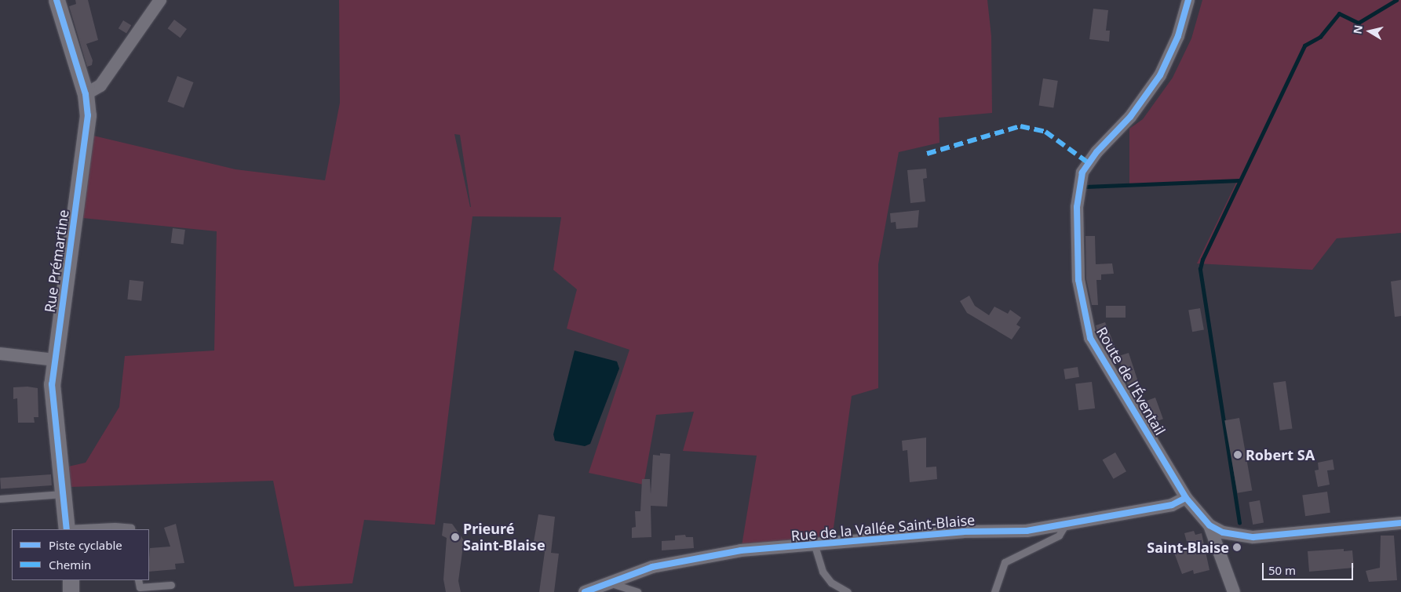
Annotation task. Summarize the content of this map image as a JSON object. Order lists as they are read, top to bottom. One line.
{"streets":{"street":["Rue Prémartine","Route de l'Éventail","Rue de la Vallée Saint-Blaise"]},"crossings":[["Route de l'Éventail","Rue de la Vallée Saint-Blaise"]],"places":["Robert SA","Prieuré Saint-Blaise","Saint-Blaise"],"legend":["Piste cyclable","Chemin"],"scale_bar":"50 m","north":"left"}
